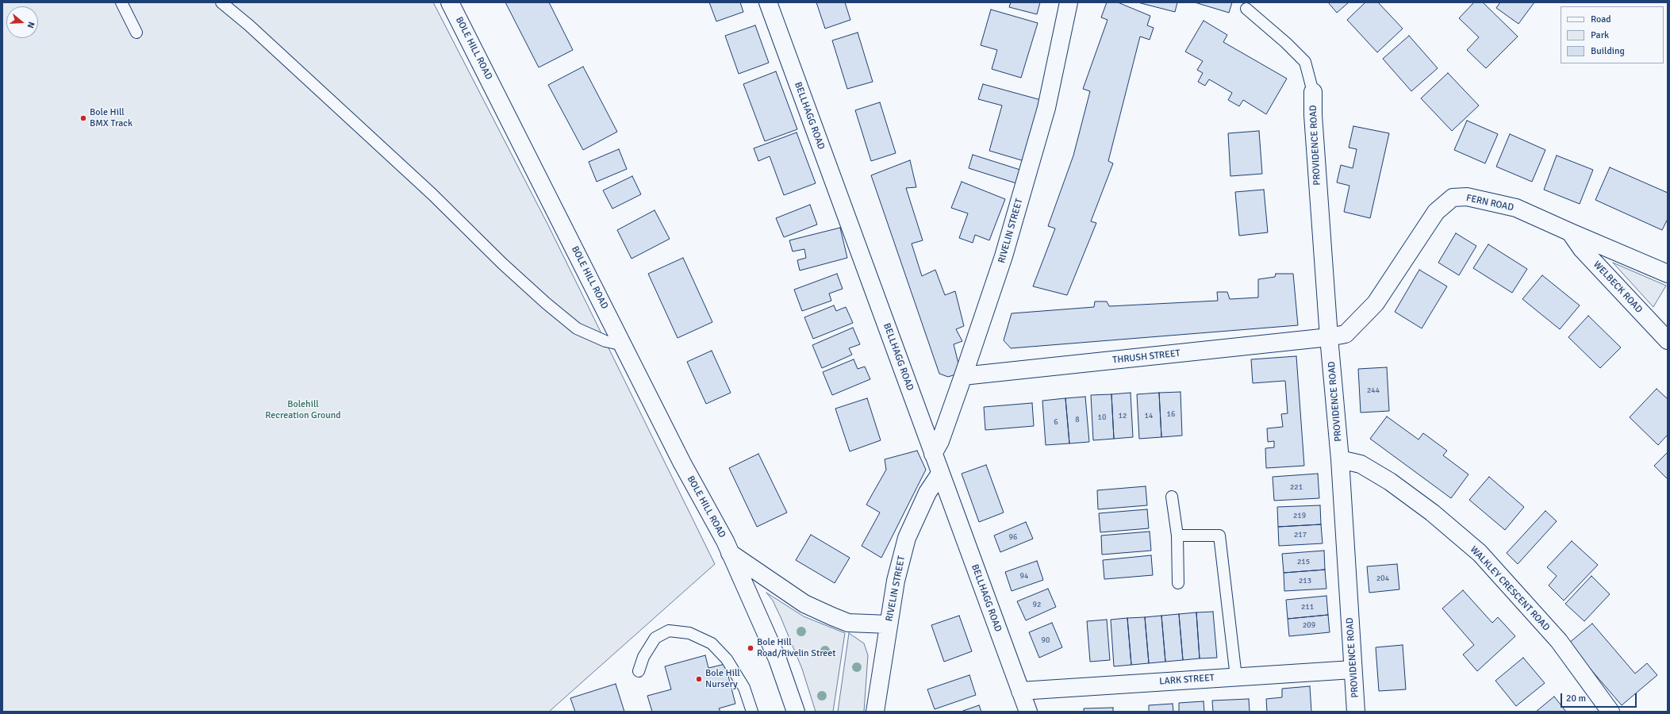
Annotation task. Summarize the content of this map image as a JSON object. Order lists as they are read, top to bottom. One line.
{"streets":{"street":["BOLE HILL ROAD","BELLHAGG ROAD","PROVIDENCE ROAD","FERN ROAD","RIVELIN STREET","WELBECK ROAD","THRUSH STREET","WALKLEY CRESCENT ROAD","LARK STREET"]},"crossings":[["BOLE HILL ROAD","RIVELIN STREET"],["BELLHAGG ROAD","RIVELIN STREET"],["BELLHAGG ROAD","LARK STREET"],["PROVIDENCE ROAD","FERN ROAD"],["PROVIDENCE ROAD","THRUSH STREET"],["PROVIDENCE ROAD","WALKLEY CRESCENT ROAD"],["PROVIDENCE ROAD","LARK STREET"],["FERN ROAD","WELBECK ROAD"],["FERN ROAD","THRUSH STREET"],["RIVELIN STREET","THRUSH STREET"]],"parks":["Bolehill Recreation Ground"],"places":["Bole Hill BMX Track","Bole Hill Road/Rivelin Street","Bole Hill Nursery"],"house_numbers":["244","16","12","14","10","8","6","221","219","217","96","215","94","204","213","92","211","209","90"],"legend":["Road","Park","Building"],"scale_bar":"20 m","north":"right"}
